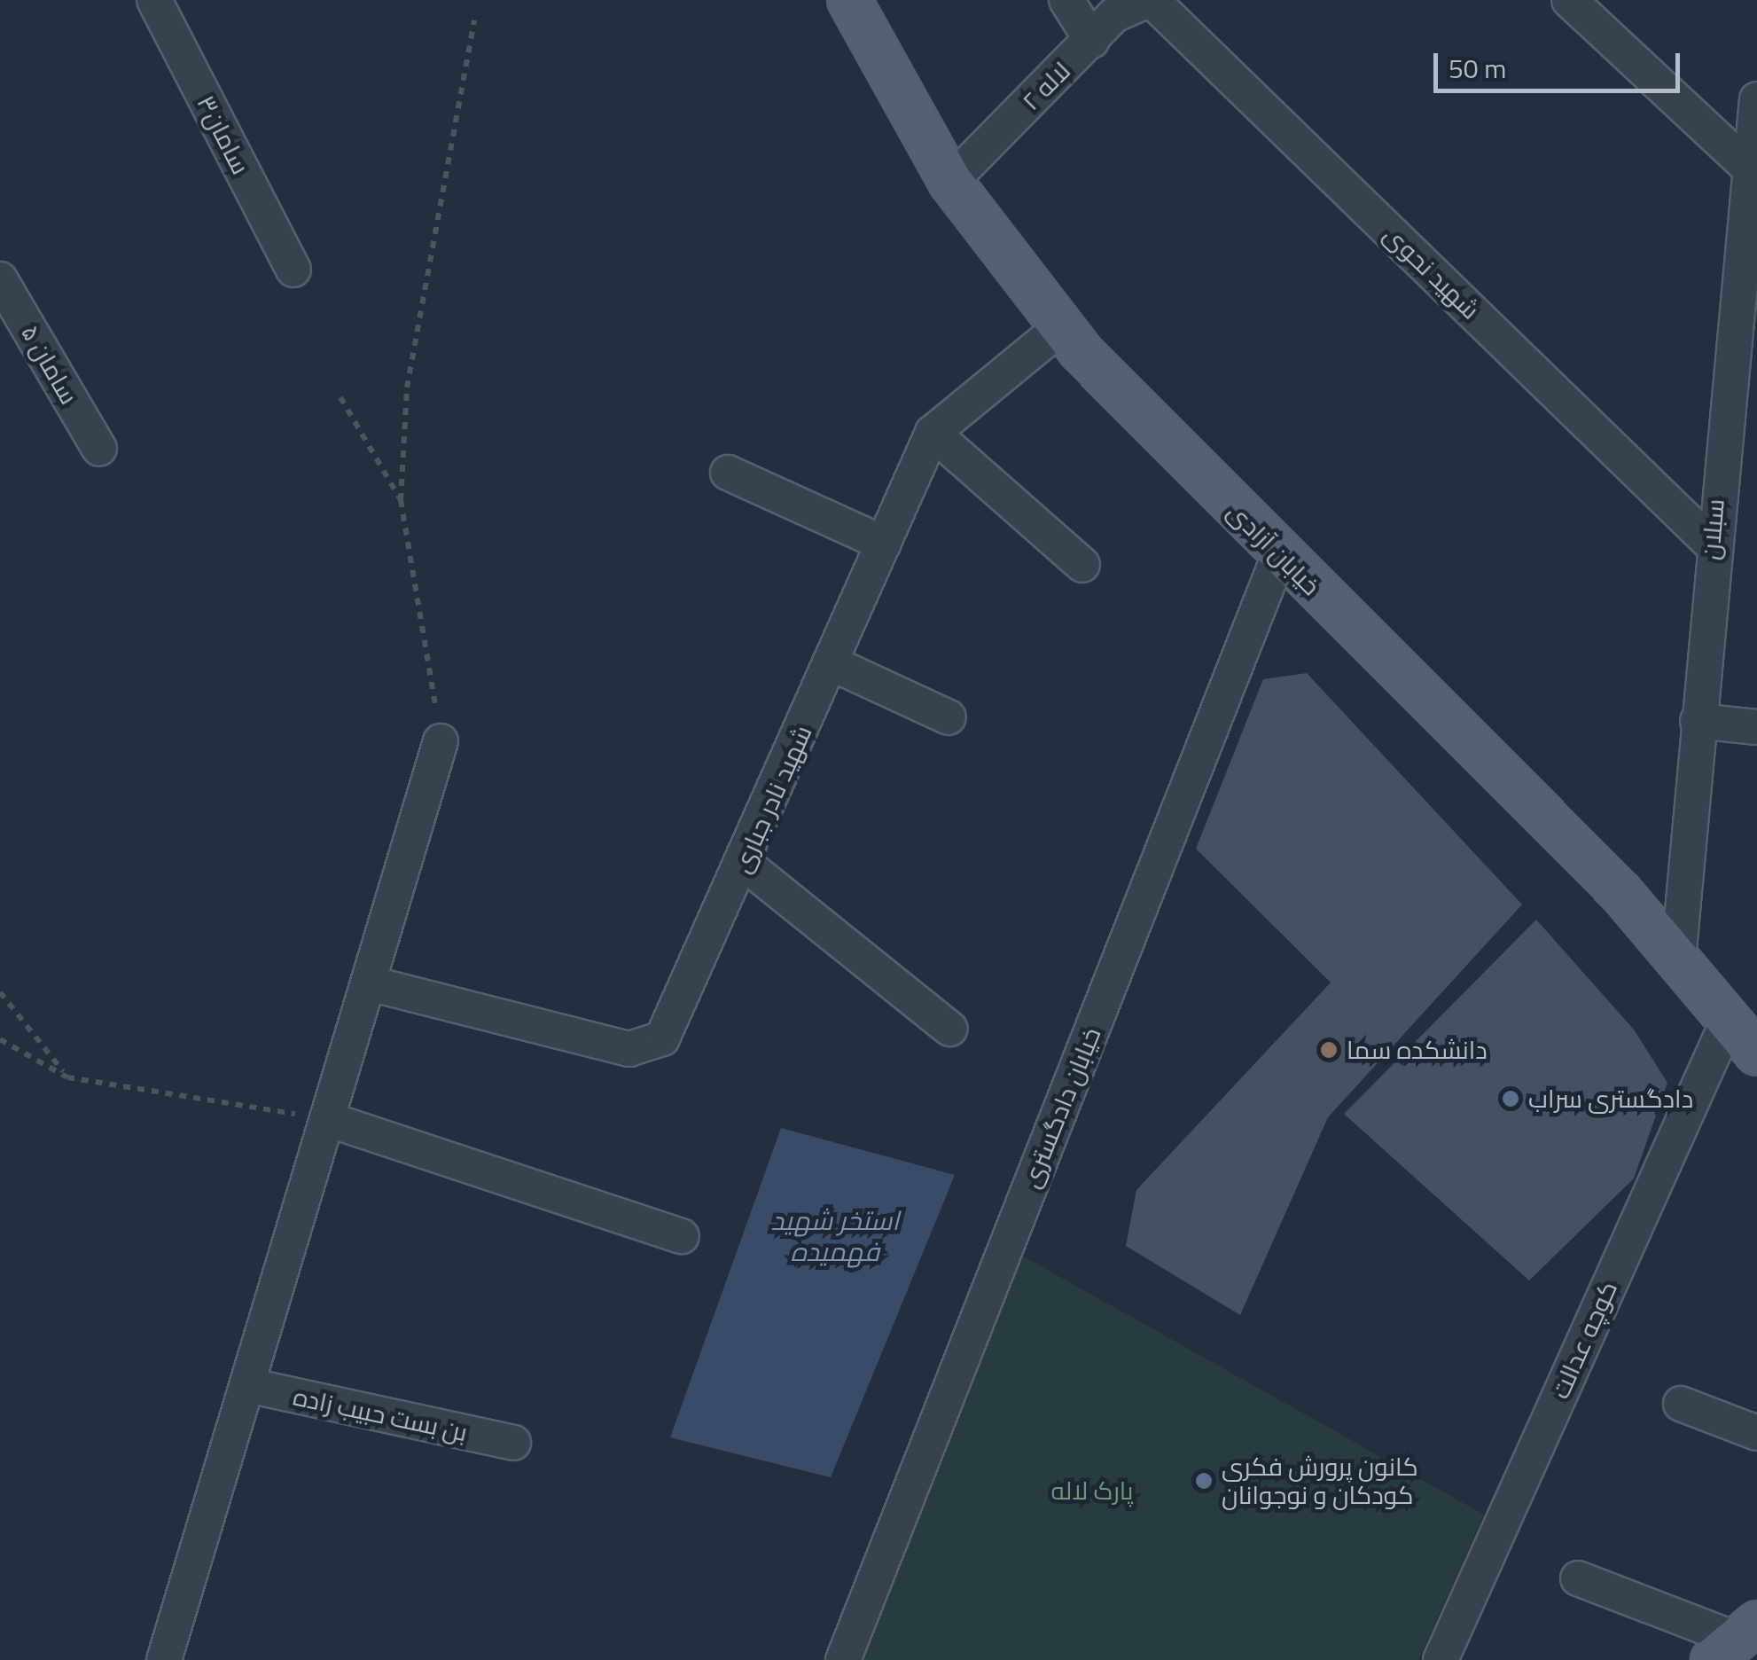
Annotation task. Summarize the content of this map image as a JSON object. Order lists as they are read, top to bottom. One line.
{"streets":{"main road":["خیابان آزادی"],"street":["لاله ۲","سامان۳","شهید نحوی","سامان ۵","سبلان","شهید نادر جباری","خیابان دادگستری","کوچه عدالت","بن بست حبیب زاده"]},"crossings":[["لاله ۲","شهید نحوی"],["لاله ۲","خیابان آزادی"],["شهید نحوی","سبلان"],["سبلان","خیابان آزادی"],["خیابان آزادی","شهید نادر جباری"],["خیابان آزادی","خیابان دادگستری"],["خیابان آزادی","کوچه عدالت"]],"water":["استخر شهید فهمیده"],"parks":["پارک لاله"],"places":["دانشکده سما","دادگستری سراب","کانون پرورش فکری کودکان و نوجوانان"],"scale_bar":"50 m"}
